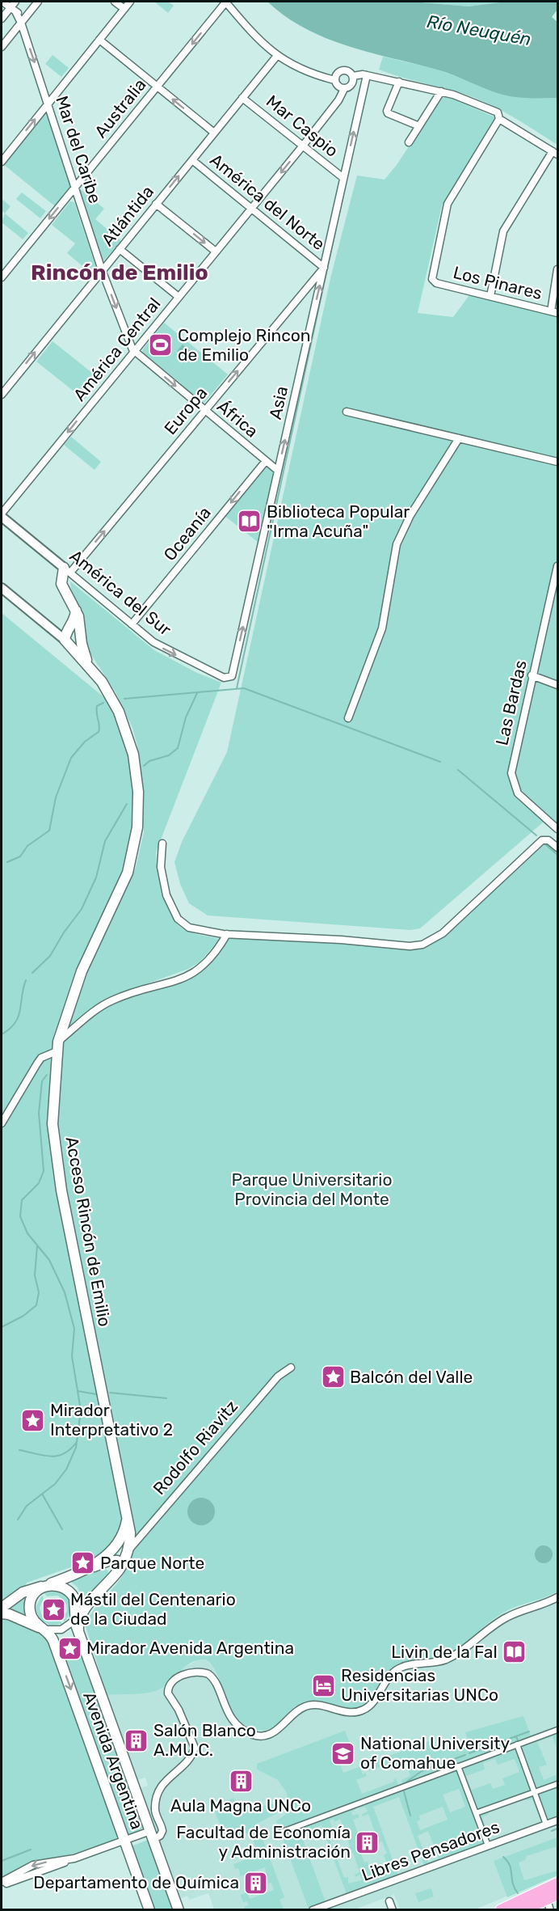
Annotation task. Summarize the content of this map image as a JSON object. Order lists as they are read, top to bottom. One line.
{"streets":{"main road":["Acceso Rincón de Emilio","Rodolfo Riavitz","Avenida Argentina"],"street":["Australia","Mar Caspio","Mar del Caribe","América del Norte","Atlántida","Los Pinares","América Central","Asia","Europa","África","Oceanía","América del Sur","Las Bardas","Libres Pensadores"]},"crossings":[["Australia","Mar del Caribe"],["Australia","América del Norte"],["Mar Caspio","Atlántida"],["Mar Caspio","América Central"],["Mar Caspio","Asia"],["Mar del Caribe","Atlántida"],["Mar del Caribe","América Central"],["Mar del Caribe","África"],["América del Norte","Atlántida"],["América del Norte","América Central"],["América del Norte","Asia"],["América del Norte","Europa"],["América Central","África"],["América Central","América del Sur"],["Asia","Europa"],["Asia","África"],["Asia","América del Sur"],["Europa","África"],["Europa","América del Sur"],["Europa","Acceso Rincón de Emilio"],["África","Oceanía"],["Oceanía","América del Sur"],["América del Sur","Acceso Rincón de Emilio"],["Acceso Rincón de Emilio","Rodolfo Riavitz"],["Rodolfo Riavitz","Avenida Argentina"]],"one_way":["Australia","Mar del Caribe","Atlántida","América Central","Asia","Europa","África","Oceanía","América del Sur"],"districts":["Rincón de Emilio"],"water":["Río Neuquén"],"parks":["Parque Universitario Provincia del Monte"],"places":{"sports":["Complejo Rincon de Emilio"],"library":["Biblioteca Popular \"Irma Acuña\"","Livin de la FaI"],"place":["Balcón del Valle","Mirador Interpretativo 2","Parque Norte","Mástil del Centenario de la Ciudad","Mirador Avenida Argentina"],"hotel":["Residencias Universitarias UNCo"],"building":["Salón Blanco A.MU.C.","Aula Magna UNCo","Facultad de Economía y Administración","Departamento de Química"],"school or university":["National University of Comahue"]}}
